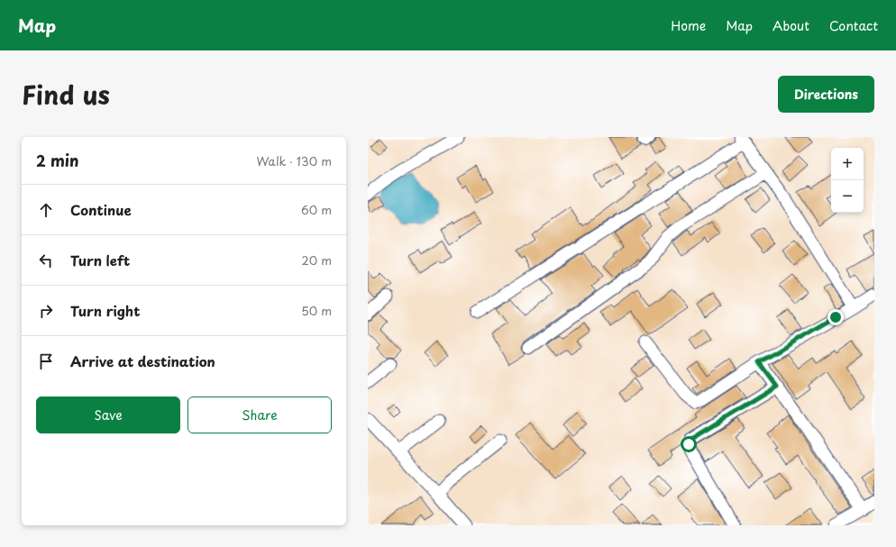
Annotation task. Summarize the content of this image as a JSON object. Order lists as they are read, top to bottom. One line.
{"page":{"header":"Map","nav":["Home","Map","About","Contact"],"title":"Find us","buttons":["Directions",["Save","Share"]],"heading":["2 min","Walk · 130 m"],"map_buttons":["+","−"],"list":[["Continue","60 m"],["Turn left","20 m"],["Turn right","50 m"],"Arrive at destination"]}}
